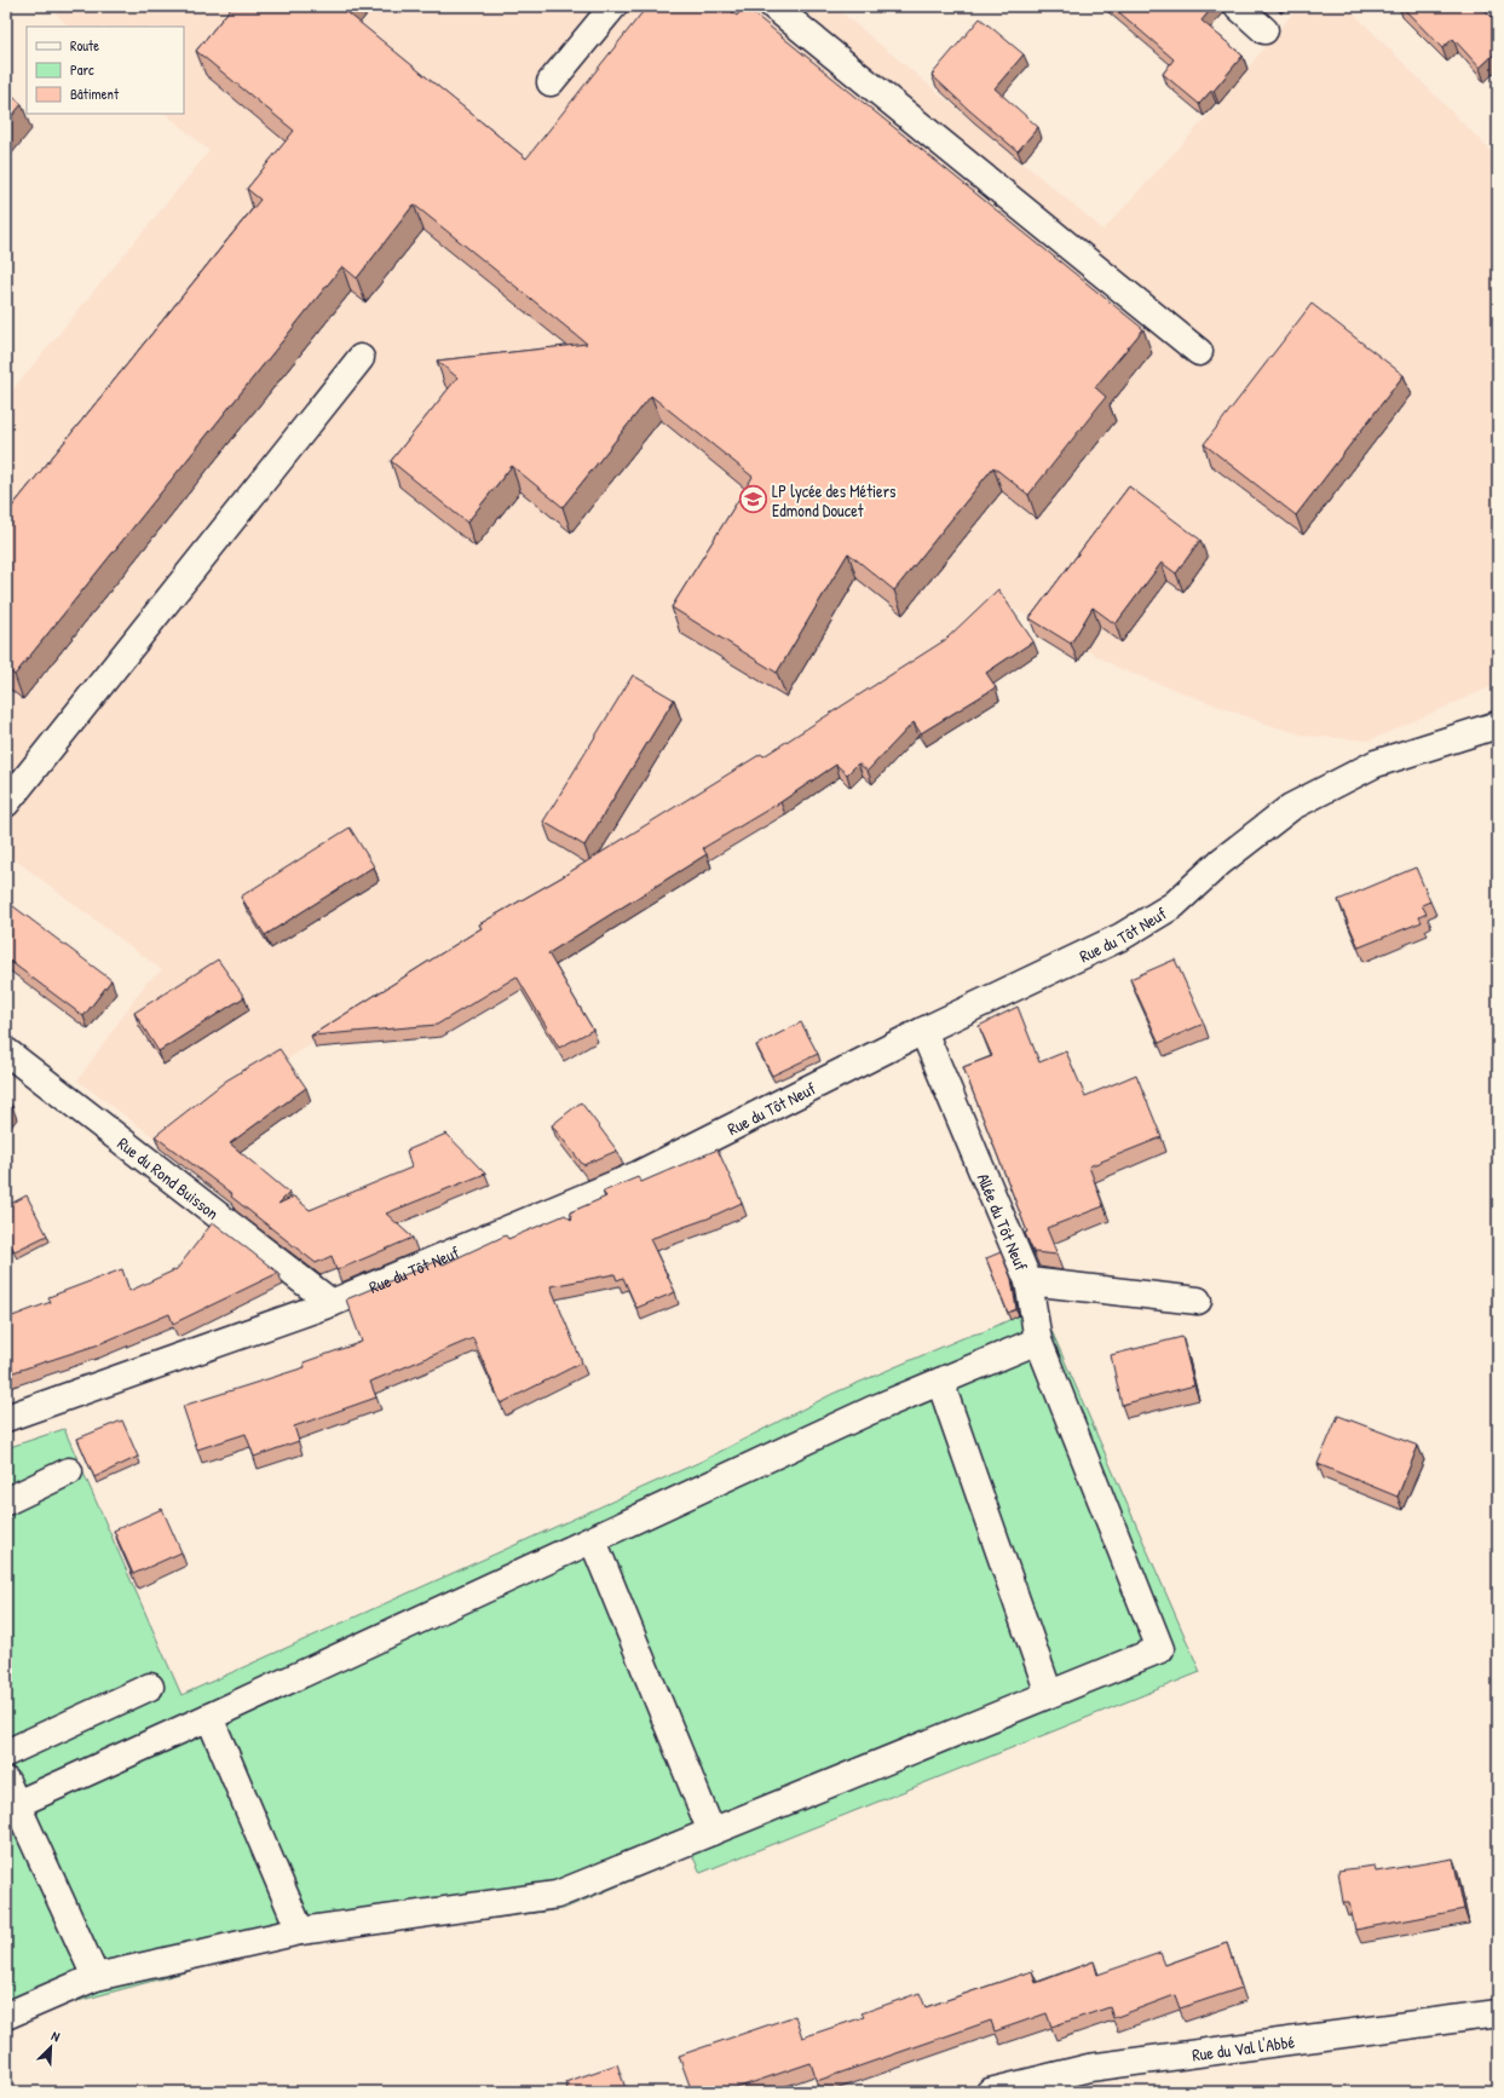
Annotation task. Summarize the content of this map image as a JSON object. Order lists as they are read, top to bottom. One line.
{"streets":{"street":["Rue du Tôt Neuf","Rue du Rond Buisson","Allée du Tôt Neuf","Rue du Val l'Abbé"]},"crossings":[["Rue du Tôt Neuf","Rue du Rond Buisson"],["Rue du Tôt Neuf","Allée du Tôt Neuf"]],"places":{"school or university":["LP lycée des Métiers Edmond Doucet"]},"legend":["Route","Parc","Bâtiment"],"north":"top right"}
